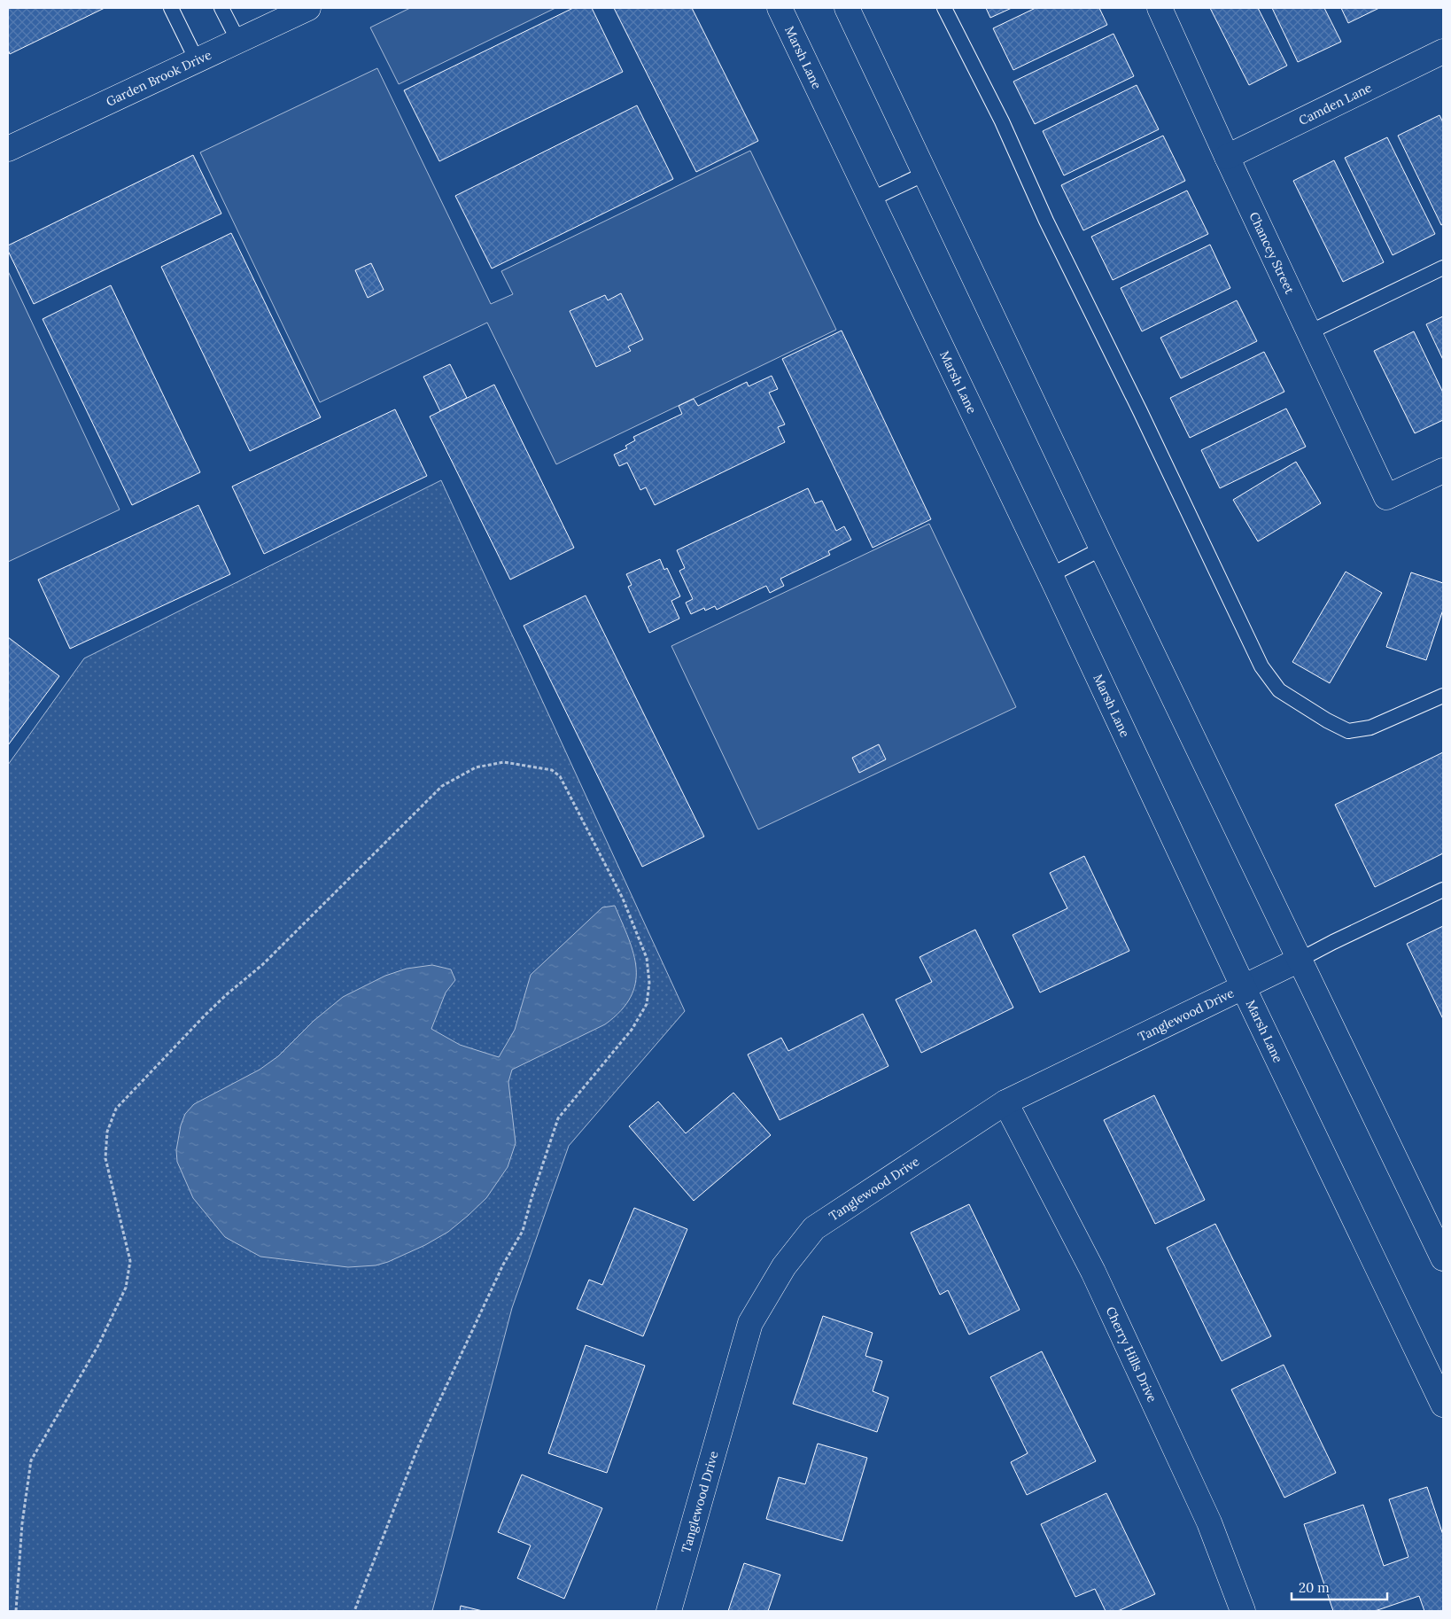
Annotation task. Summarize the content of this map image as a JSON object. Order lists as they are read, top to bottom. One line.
{"streets":{"main road":["Marsh Lane","Garden Brook Drive","Camden Lane","Chancey Street","Tanglewood Drive","Cherry Hills Drive"]},"crossings":[["Marsh Lane","Tanglewood Drive"],["Camden Lane","Chancey Street"],["Tanglewood Drive","Cherry Hills Drive"]],"scale_bar":"20 m"}
